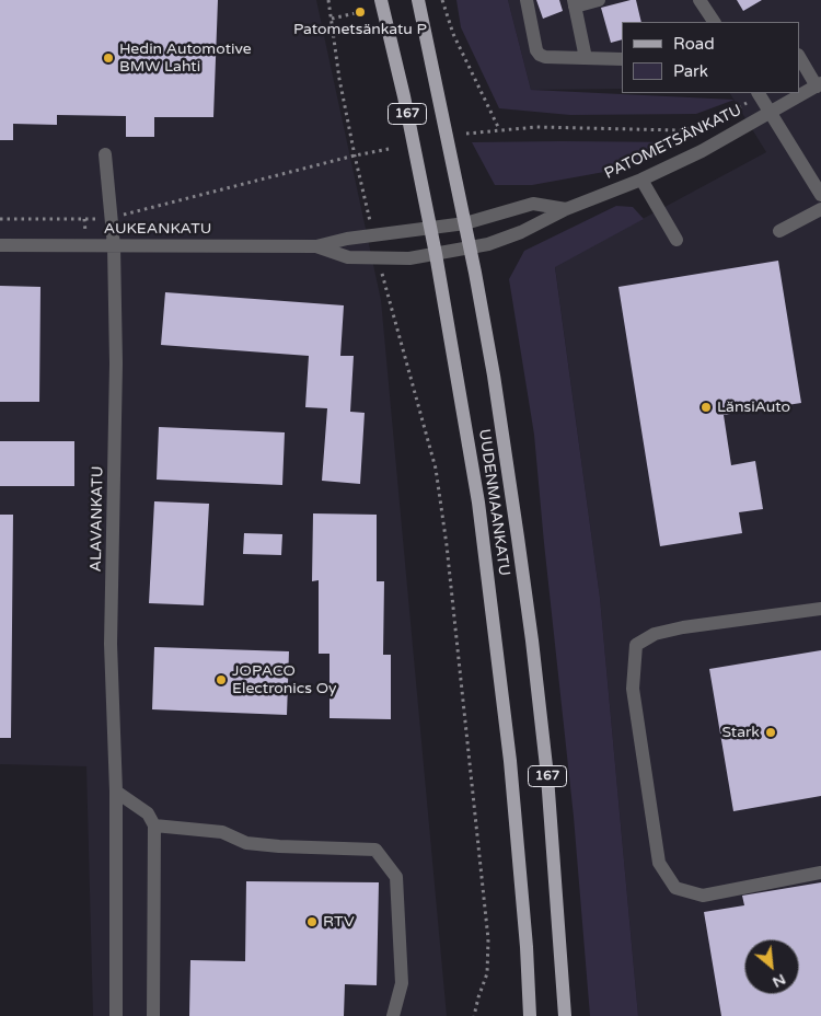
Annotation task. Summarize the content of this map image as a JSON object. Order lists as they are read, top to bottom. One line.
{"streets":{"main road":["167","UUDENMAANKATU"],"street":["PATOMETSÄNKATU","AUKEANKATU","ALAVANKATU"]},"crossings":[["PATOMETSÄNKATU","AUKEANKATU"],["PATOMETSÄNKATU","UUDENMAANKATU"],["AUKEANKATU","UUDENMAANKATU"],["AUKEANKATU","ALAVANKATU"]],"places":["Patometsänkatu P","Hedin Automotive BMW Lahti","LänsiAuto","JOPACO Electronics Oy","Stark","RTV"],"legend":["Road","Park"],"north":"bottom right"}
